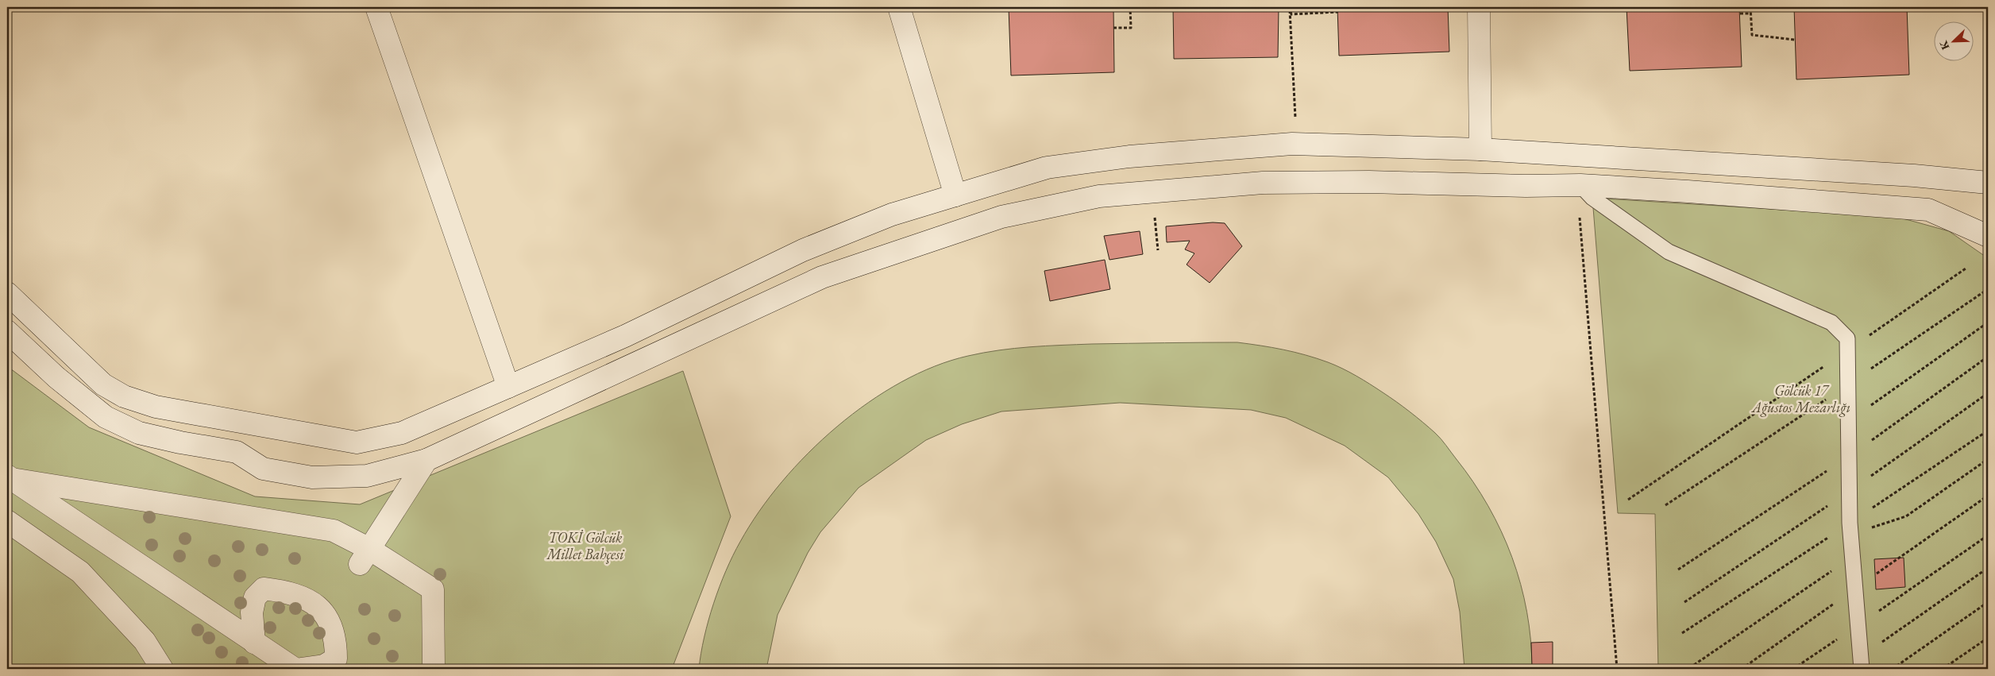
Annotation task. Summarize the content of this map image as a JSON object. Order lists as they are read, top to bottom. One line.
{"parks":["Gölcük 17 Ağustos Mezarlığı","TOKİ Gölcük Millet Bahçesi"],"north":"bottom left"}
